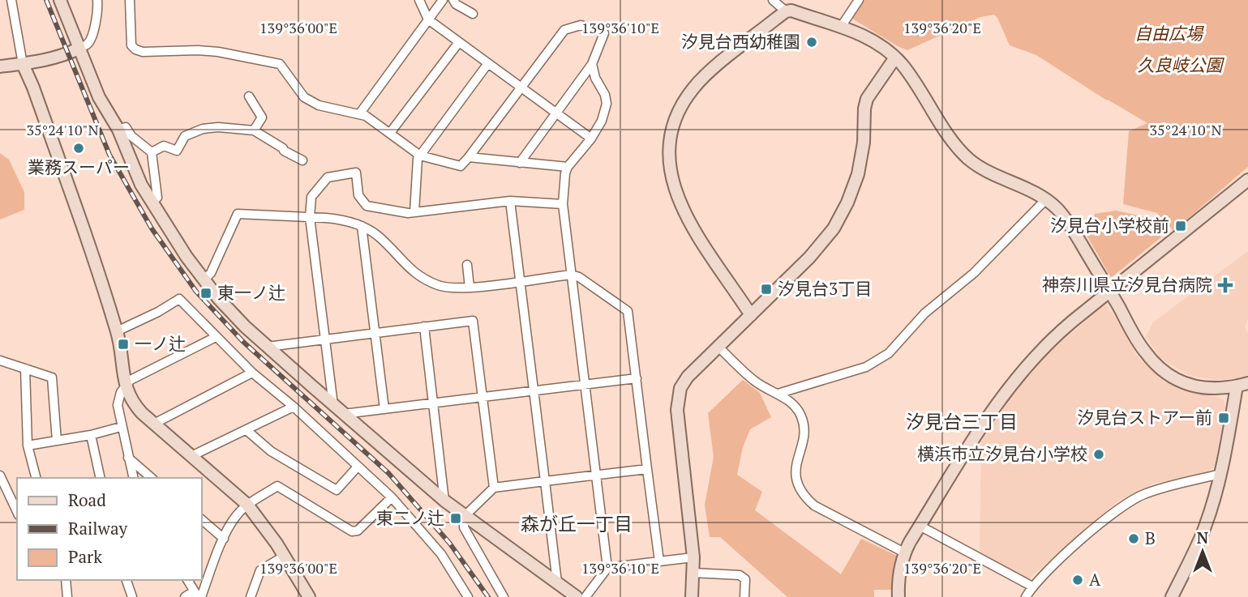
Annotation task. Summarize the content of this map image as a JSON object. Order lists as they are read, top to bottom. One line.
{"districts":["汐見台三丁目","森が丘一丁目"],"parks":["自由広場","久良岐公園"],"places":{"other":["汐見台西幼稚園","業務スーパー","横浜市立汐見台小学校","B","A"],"transit":["汐見台小学校前","汐見台3丁目","東一ノ辻","一ノ辻","汐見台ストアー前","東二ノ辻"],"health":["神奈川県立汐見台病院"]},"legend":["Road","Railway","Park"],"north":"top","coordinates":["139°36'00\"E","139°36'10\"E","139°36'20\"E","35°24'10\"N"]}
